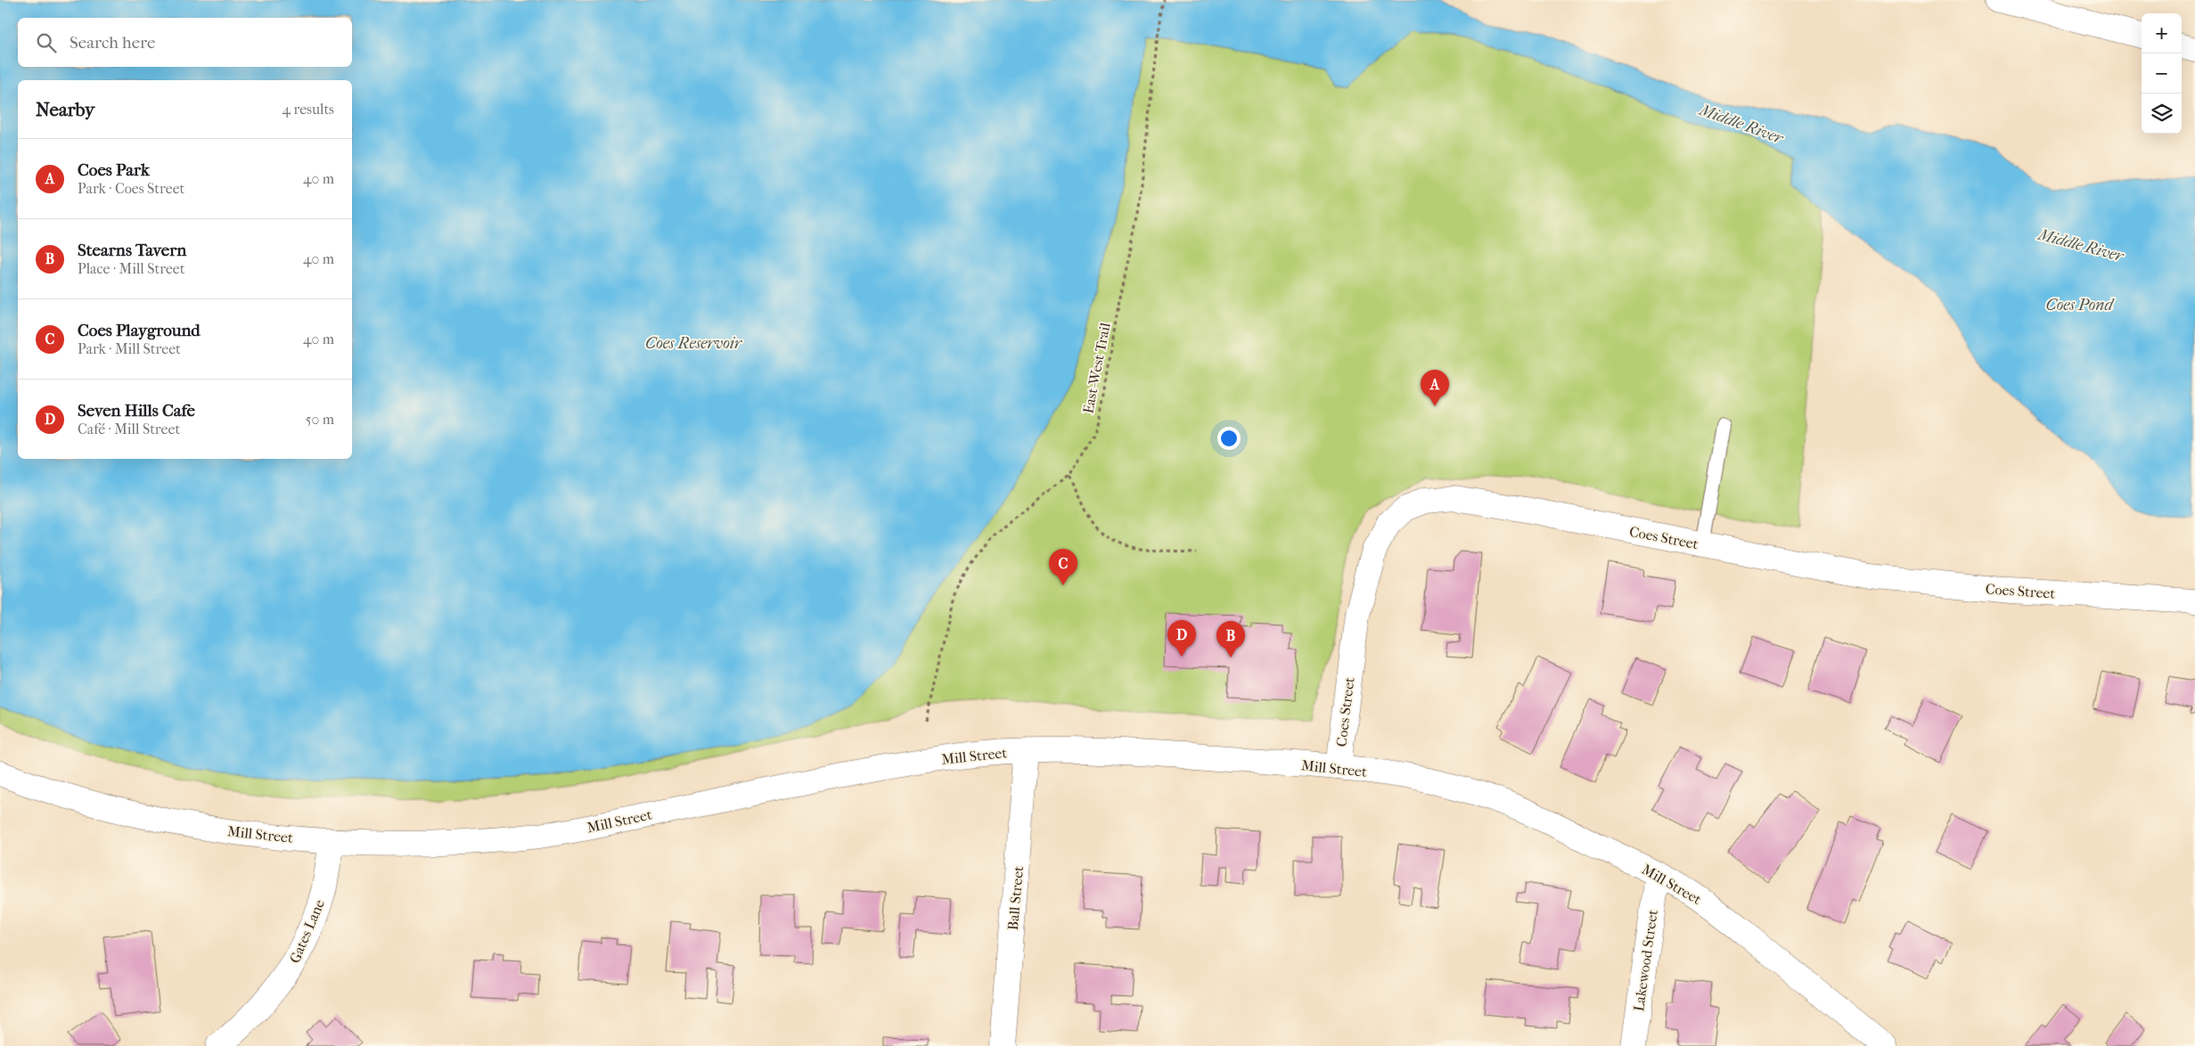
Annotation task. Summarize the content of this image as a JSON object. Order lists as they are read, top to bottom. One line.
{"streets":{"main road":["Coes Street","Mill Street","Ball Street","Gates Lane","Lakewood Street"],"path":["East-West Trail"]},"crossings":[["Coes Street","Mill Street"],["Mill Street","Ball Street"],["Mill Street","Gates Lane"],["Mill Street","Lakewood Street"]],"water":["Middle River","Coes Pond","Coes Reservoir"],"page":{"map_buttons":["+","−"],"search":"Search here","heading":["Nearby","4 results"],"list":[{"mark":"A","name":"Coes Park","note":"Park · Coes Street","value":"40 m"},{"mark":"B","name":"Stearns Tavern","note":"Place · Mill Street","value":"40 m"},{"mark":"C","name":"Coes Playground","note":"Park · Mill Street","value":"40 m"},{"mark":"D","name":"Seven Hills Cafe","note":"Café · Mill Street","value":"50 m"}],"pins":["A","C","D","B"]}}
